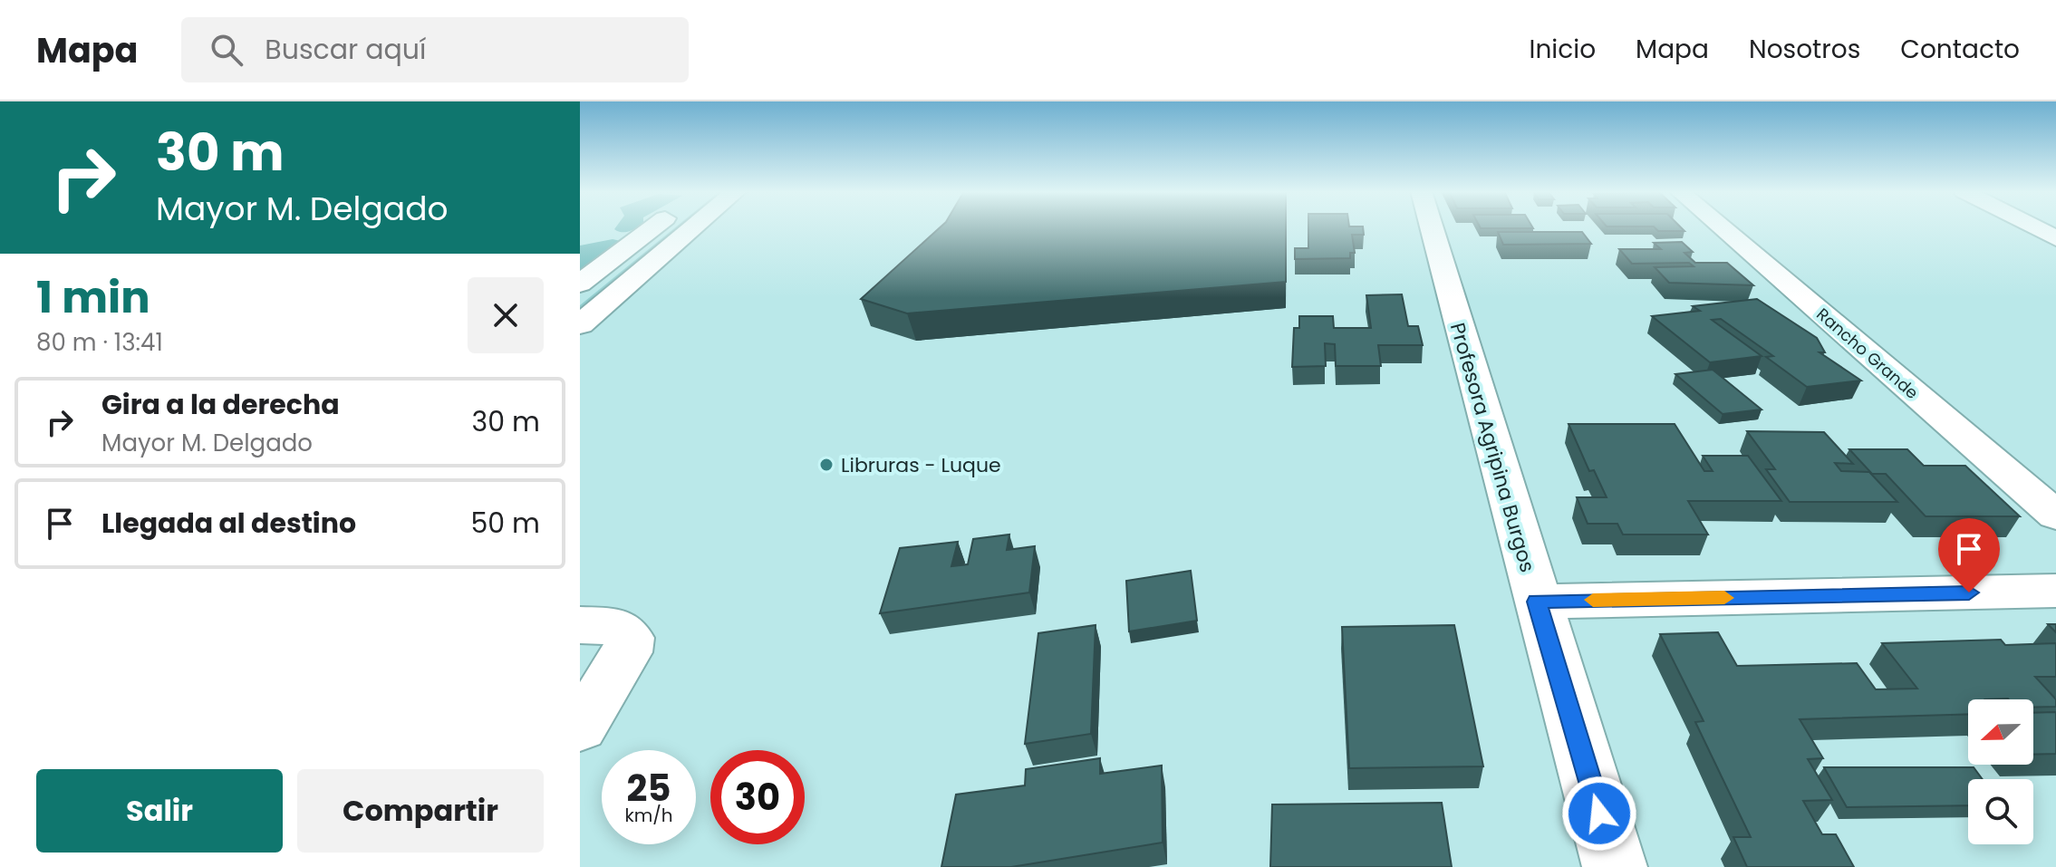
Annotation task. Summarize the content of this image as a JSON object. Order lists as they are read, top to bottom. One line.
{"streets":{"street":["Rancho Grande","Profesora Agripina Burgos"]},"places":["Libruras - Luque"],"north":"left","page":{"header":"Mapa","search":"Buscar aquí","nav":["Inicio","Mapa","Nosotros","Contacto"],"turn":["30 m","Mayor M. Delgado"],"heading":["1 min","80 m · 13:41"],"list":[{"name":"Gira a la derecha","note":"Mayor M. Delgado","value":"30 m"},{"name":"Llegada al destino","value":"50 m"}],"speed":"25 km/h","limit":"30","buttons":["Salir","Compartir"]}}
